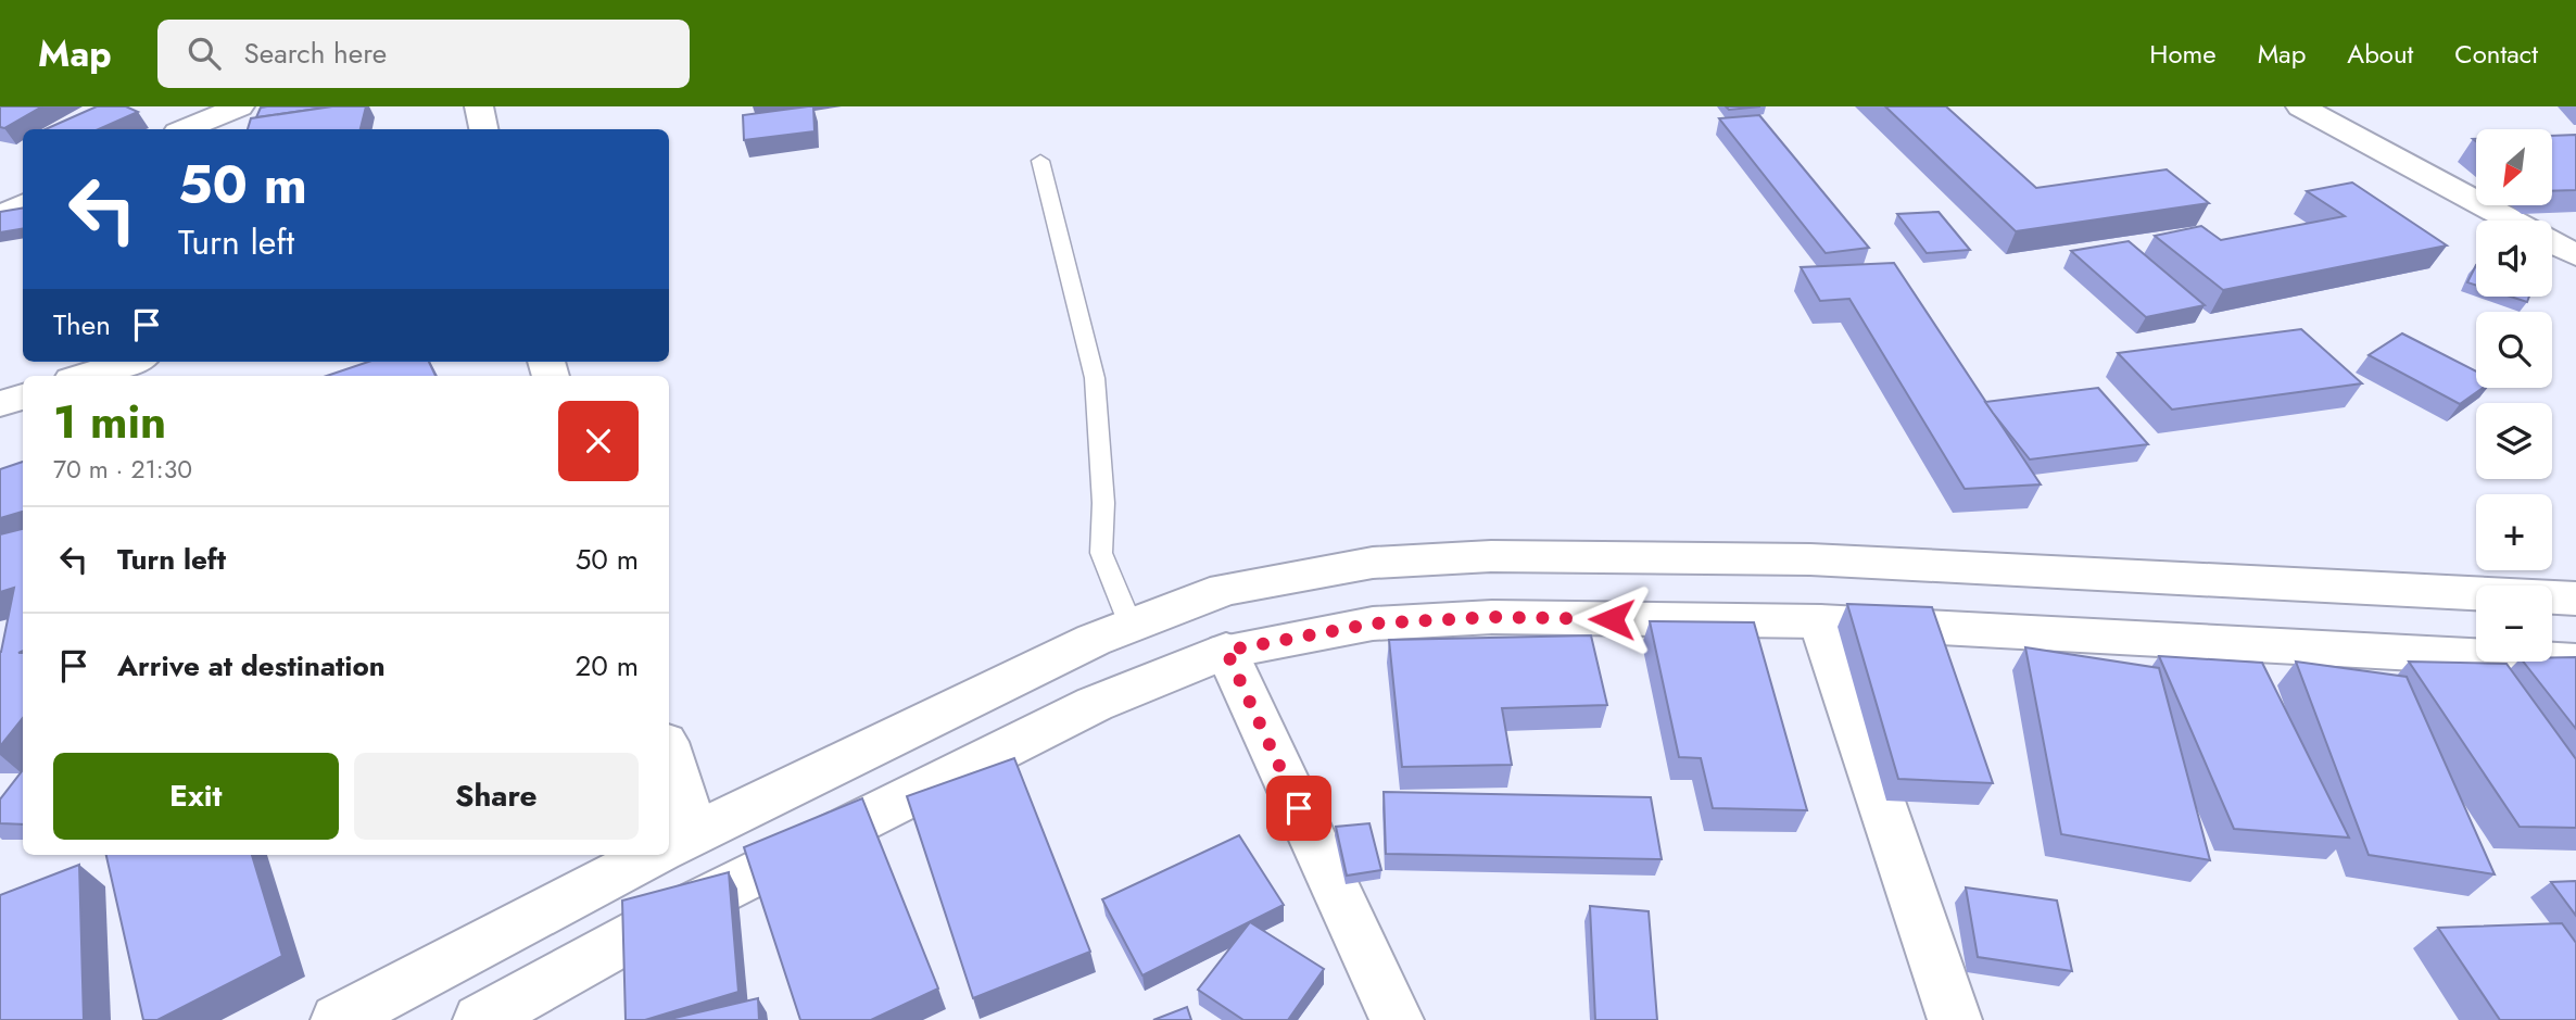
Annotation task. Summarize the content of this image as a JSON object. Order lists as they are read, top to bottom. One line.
{"north":"bottom left","page":{"header":"Map","search":"Search here","nav":["Home","Map","About","Contact"],"map_buttons":["+","−"],"turn":["50 m","Turn left"],"then":"Then","heading":["1 min","70 m · 21:30"],"list":[{"name":"Turn left","value":"50 m"},{"name":"Arrive at destination","value":"20 m"}],"buttons":["Exit","Share"]}}
